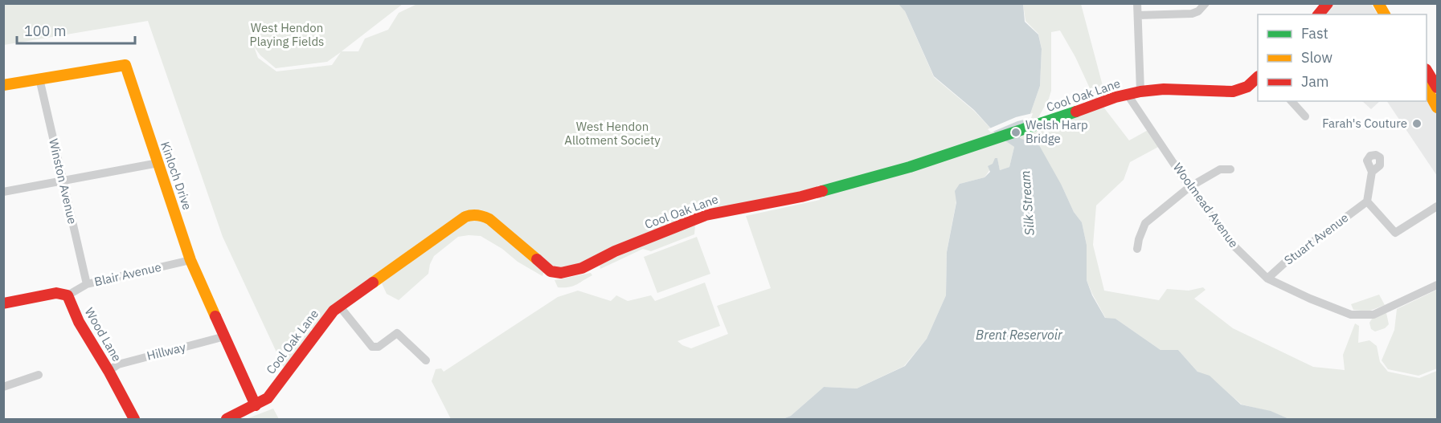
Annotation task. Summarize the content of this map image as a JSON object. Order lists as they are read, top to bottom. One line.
{"streets":{"street":["Cool Oak Lane","Kinloch Drive","Winston Avenue","Woolmead Avenue","Stuart Avenue","Blair Avenue","Wood Lane","Hillway"]},"crossings":[["Cool Oak Lane","Kinloch Drive"],["Cool Oak Lane","Woolmead Avenue"],["Kinloch Drive","Winston Avenue"],["Kinloch Drive","Blair Avenue"],["Kinloch Drive","Hillway"],["Winston Avenue","Blair Avenue"],["Woolmead Avenue","Stuart Avenue"],["Blair Avenue","Wood Lane"],["Wood Lane","Hillway"]],"water":["Silk Stream","Brent Reservoir"],"parks":["West Hendon Playing Fields","West Hendon Allotment Society"],"places":["Farah's Couture","Welsh Harp Bridge"],"legend":["Fast","Slow","Jam"],"scale_bar":"100 m"}
